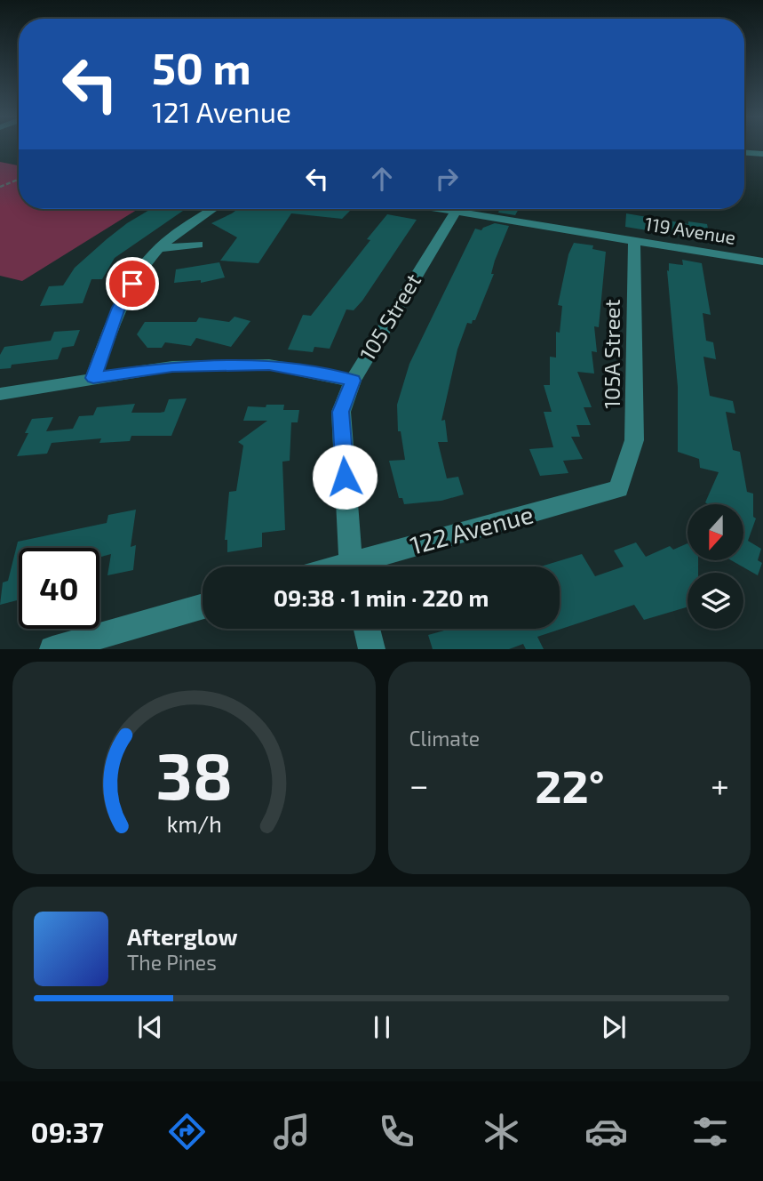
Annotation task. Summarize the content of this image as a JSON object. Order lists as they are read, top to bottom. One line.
{"streets":{"street":["119 Avenue","105 Street","105A Street","122 Avenue"]},"crossings":[["119 Avenue","105A Street"],["105A Street","122 Avenue"]],"north":"bottom","page":{"turn":["50 m","121 Avenue"],"limit":"40","trip":"09:38 · 1 min · 220 m","tile":"Climate","heat":["−","22°","+"],"song":["Afterglow","The Pines"],"tabs":"09:37","gauge":["38","km/h"]}}
